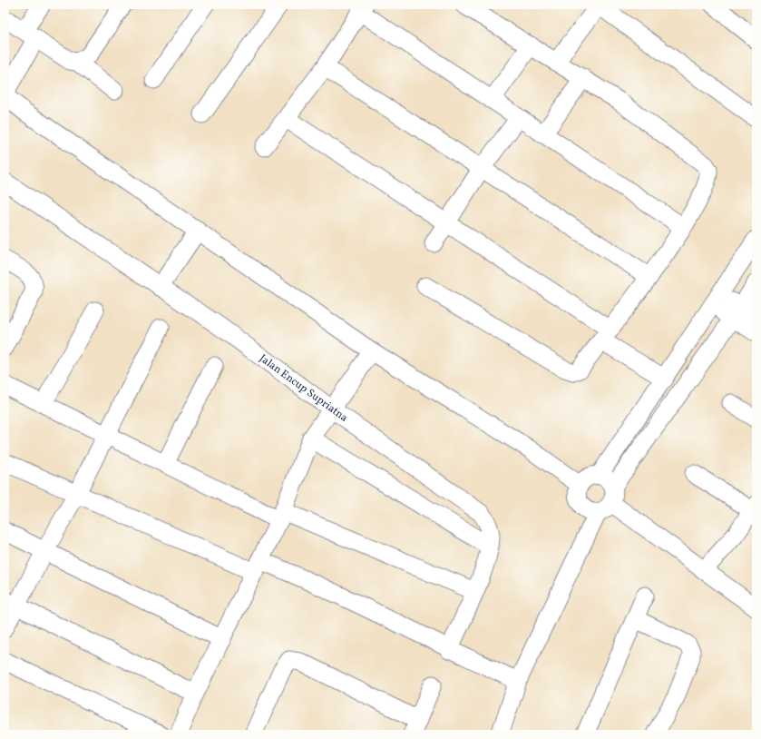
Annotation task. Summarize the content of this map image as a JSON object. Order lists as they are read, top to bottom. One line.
{"streets":{"street":["Jalan Encup Supriatna"]}}
